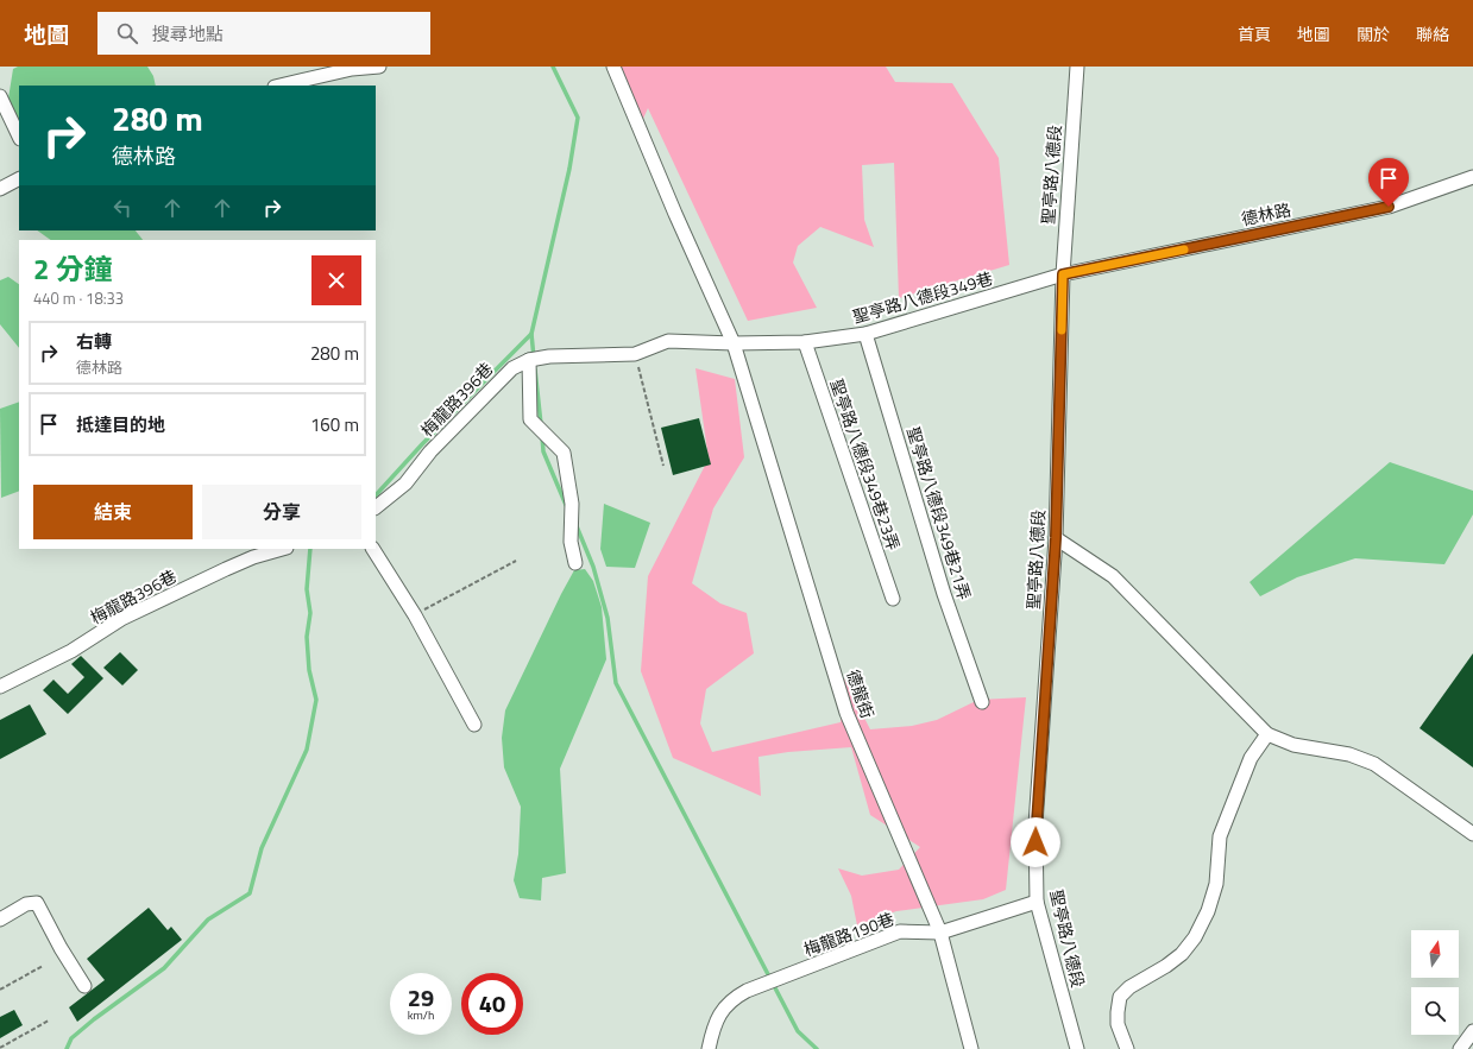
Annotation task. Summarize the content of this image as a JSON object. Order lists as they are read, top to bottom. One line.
{"streets":{"street":["聖亭路八德段","德林路","聖亭路八德段349巷","梅龍路396巷","聖亭路八德段349巷23弄","聖亭路八德段349巷21弄","德龍街","梅龍路190巷"]},"crossings":[["聖亭路八德段","德林路"],["聖亭路八德段","聖亭路八德段349巷"],["聖亭路八德段","梅龍路190巷"],["德林路","聖亭路八德段349巷"],["聖亭路八德段349巷","梅龍路396巷"],["聖亭路八德段349巷","聖亭路八德段349巷23弄"],["聖亭路八德段349巷","聖亭路八德段349巷21弄"],["聖亭路八德段349巷","德龍街"],["梅龍路396巷","德龍街"],["德龍街","梅龍路190巷"]],"north":"top","page":{"header":"地圖","search":"搜尋地點","nav":["首頁","地圖","關於","聯絡"],"turn":["280 m","德林路"],"heading":["2 分鐘","440 m · 18:33"],"list":[{"name":"右轉","note":"德林路","value":"280 m"},{"name":"抵達目的地","value":"160 m"}],"buttons":["結束","分享"],"speed":"29 km/h","limit":"40"}}
